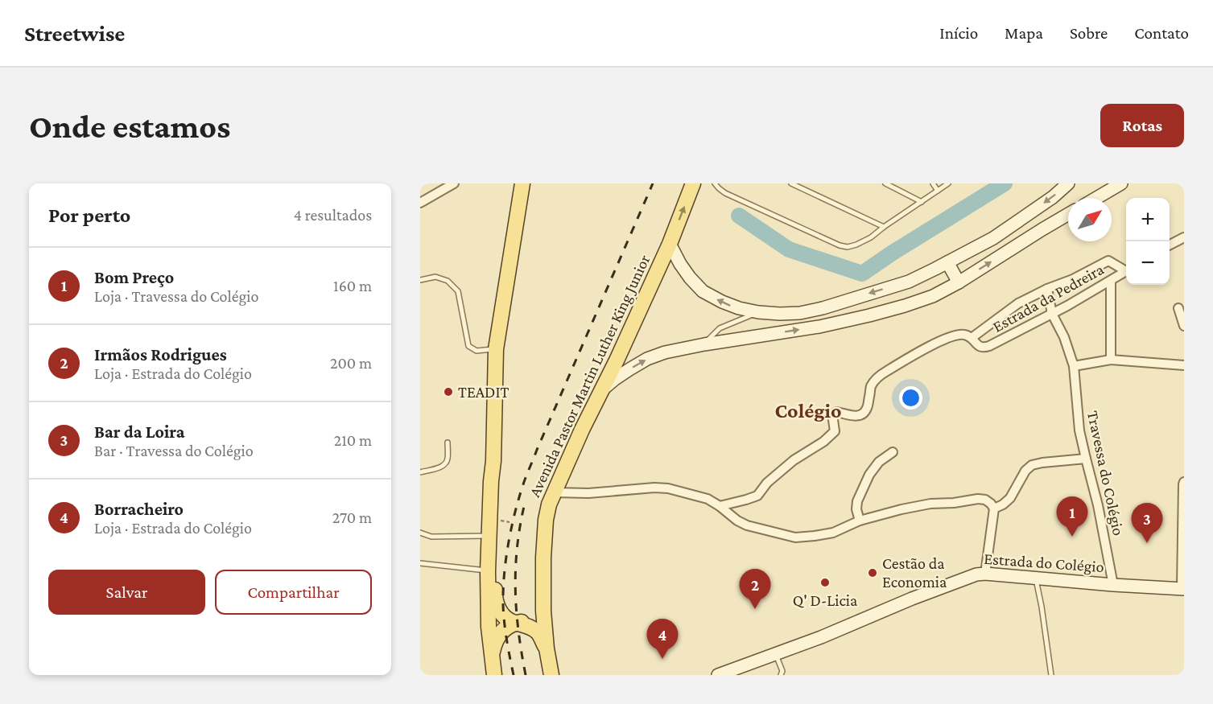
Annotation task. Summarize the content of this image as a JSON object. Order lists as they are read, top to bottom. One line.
{"streets":{"main road":["Avenida Pastor Martin Luther King Junior"],"street":["Estrada da Pedreira","Travessa do Colégio","Estrada do Colégio"]},"crossings":[["Estrada da Pedreira","Travessa do Colégio"],["Travessa do Colégio","Estrada do Colégio"]],"districts":["Colégio"],"places":["TEADIT","Cestão da Economia","Q' D-Licia"],"north":"top right","page":{"header":"Streetwise","nav":["Início","Mapa","Sobre","Contato"],"buttons":["Rotas",["Salvar","Compartilhar"]],"title":"Onde estamos","heading":["Por perto","4 resultados"],"map_buttons":["+","−"],"list":[{"mark":"1","name":"Bom Preço","note":"Loja · Travessa do Colégio","value":"160 m"},{"mark":"2","name":"Irmãos Rodrigues","note":"Loja · Estrada do Colégio","value":"200 m"},{"mark":"3","name":"Bar da Loira","note":"Bar · Travessa do Colégio","value":"210 m"},{"mark":"4","name":"Borracheiro","note":"Loja · Estrada do Colégio","value":"270 m"}],"pins":["1","3","2","4"]}}
